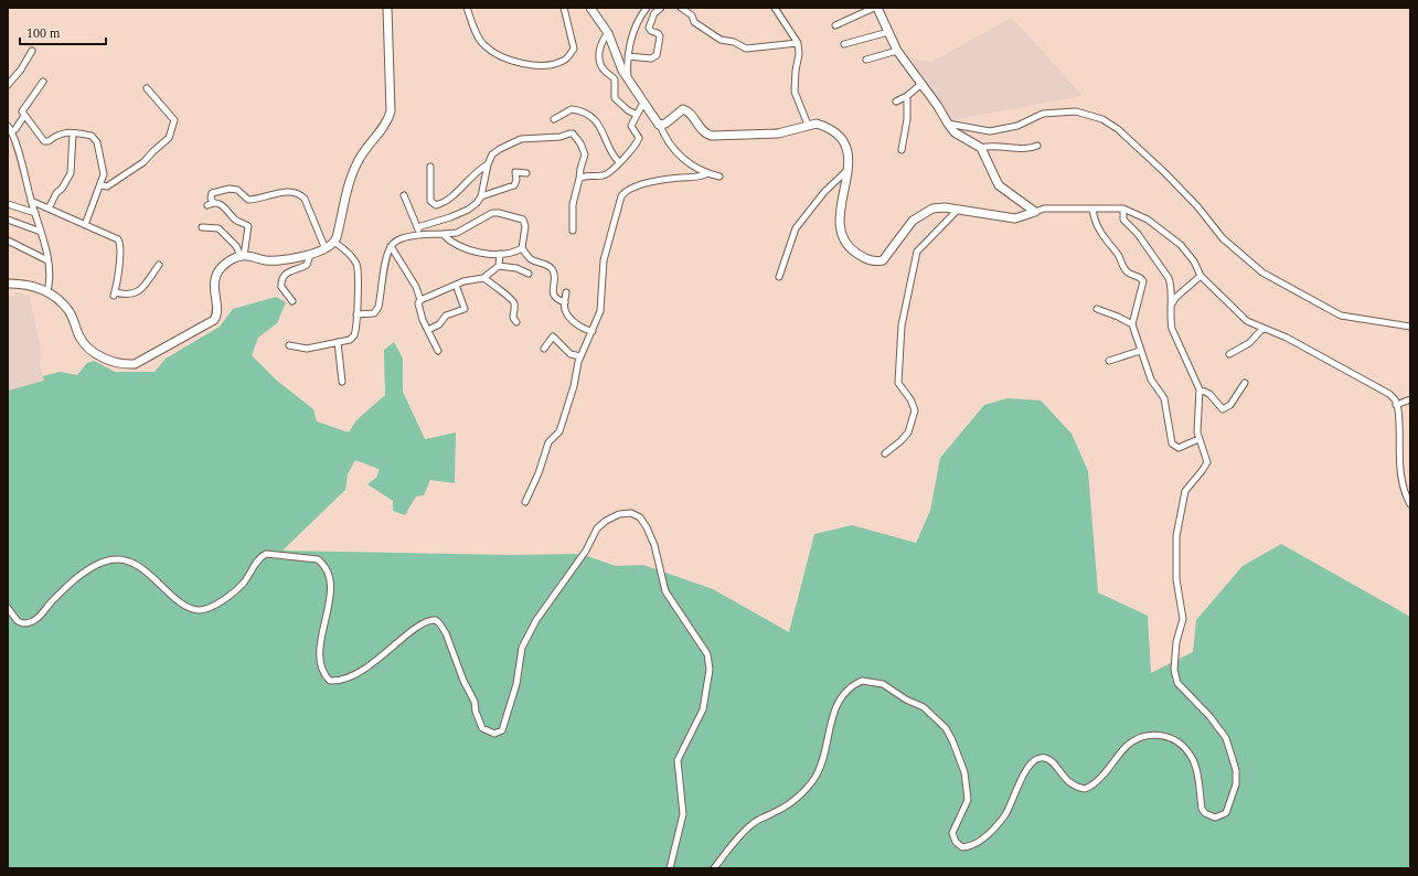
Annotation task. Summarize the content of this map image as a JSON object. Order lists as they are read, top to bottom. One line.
{"scale_bar":"100 m"}
